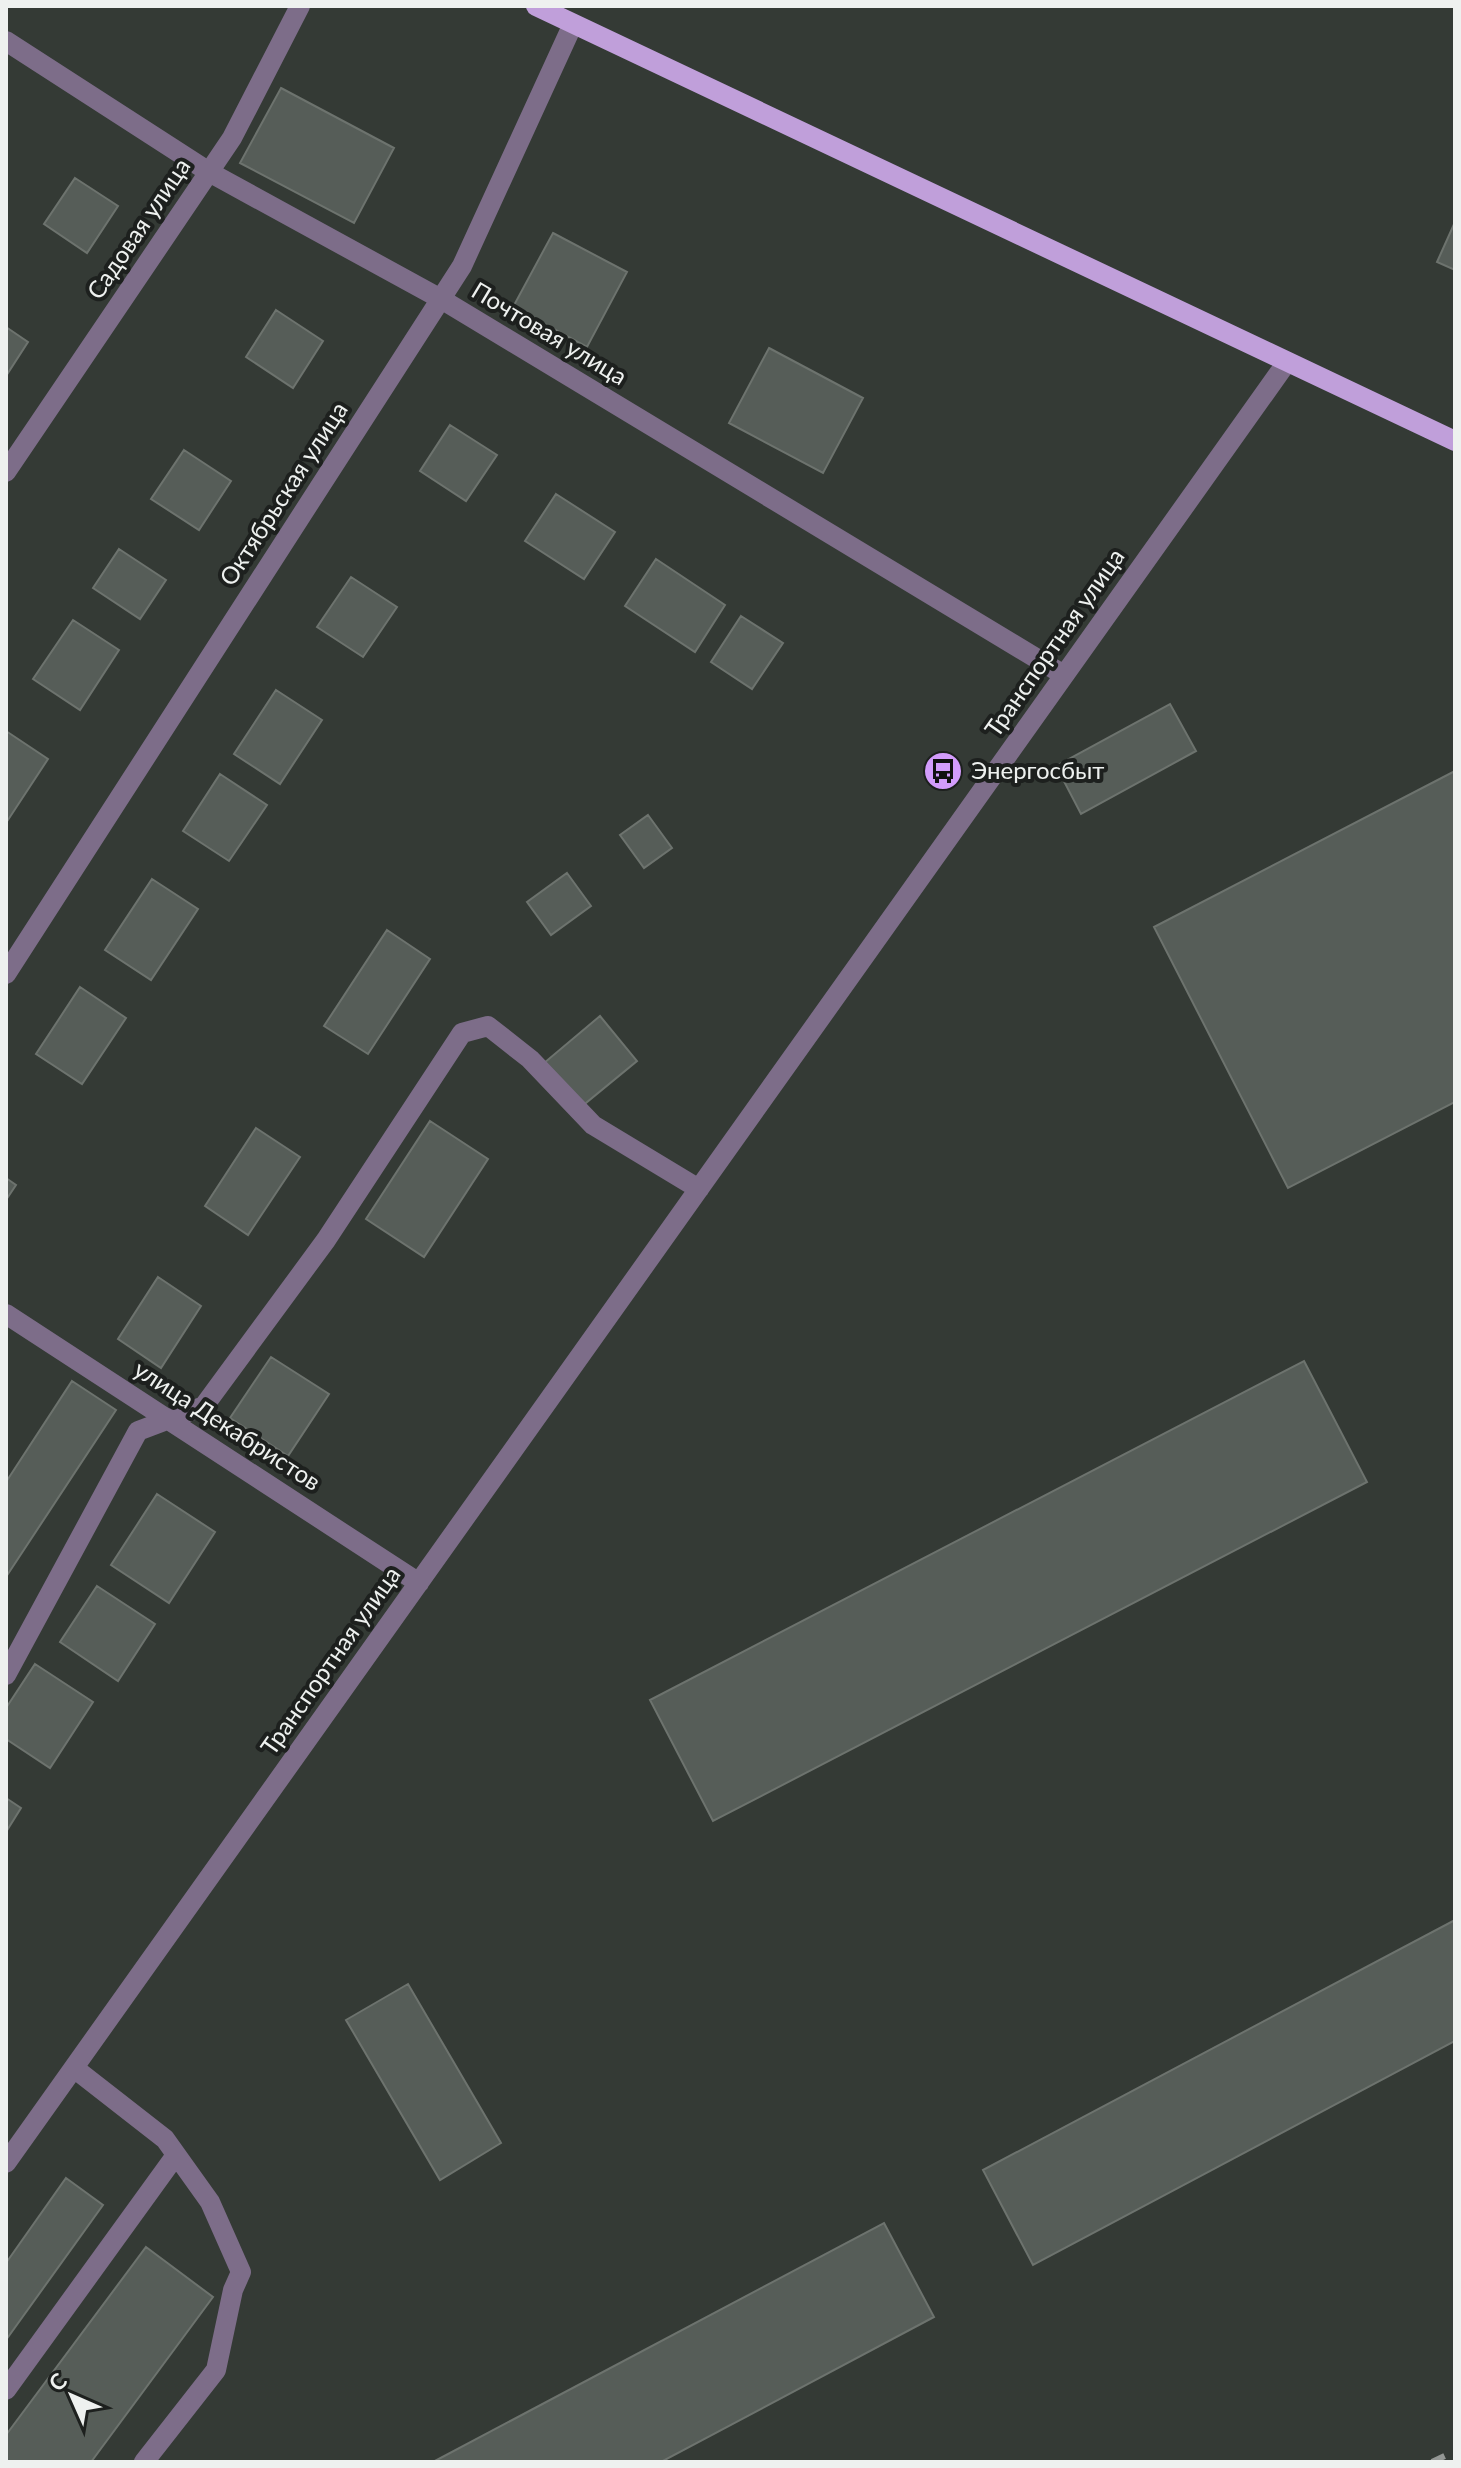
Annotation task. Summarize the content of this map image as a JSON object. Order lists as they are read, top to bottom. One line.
{"streets":{"street":["Садовая улица","Почтовая улица","Октябрьская улица","Транспортная улица","улица Декабристов"]},"crossings":[["Садовая улица","Почтовая улица"],["Почтовая улица","Октябрьская улица"],["Почтовая улица","Транспортная улица"],["Транспортная улица","улица Декабристов"]],"places":{"bus stop":["Энергосбыт"]},"north":"top left"}
